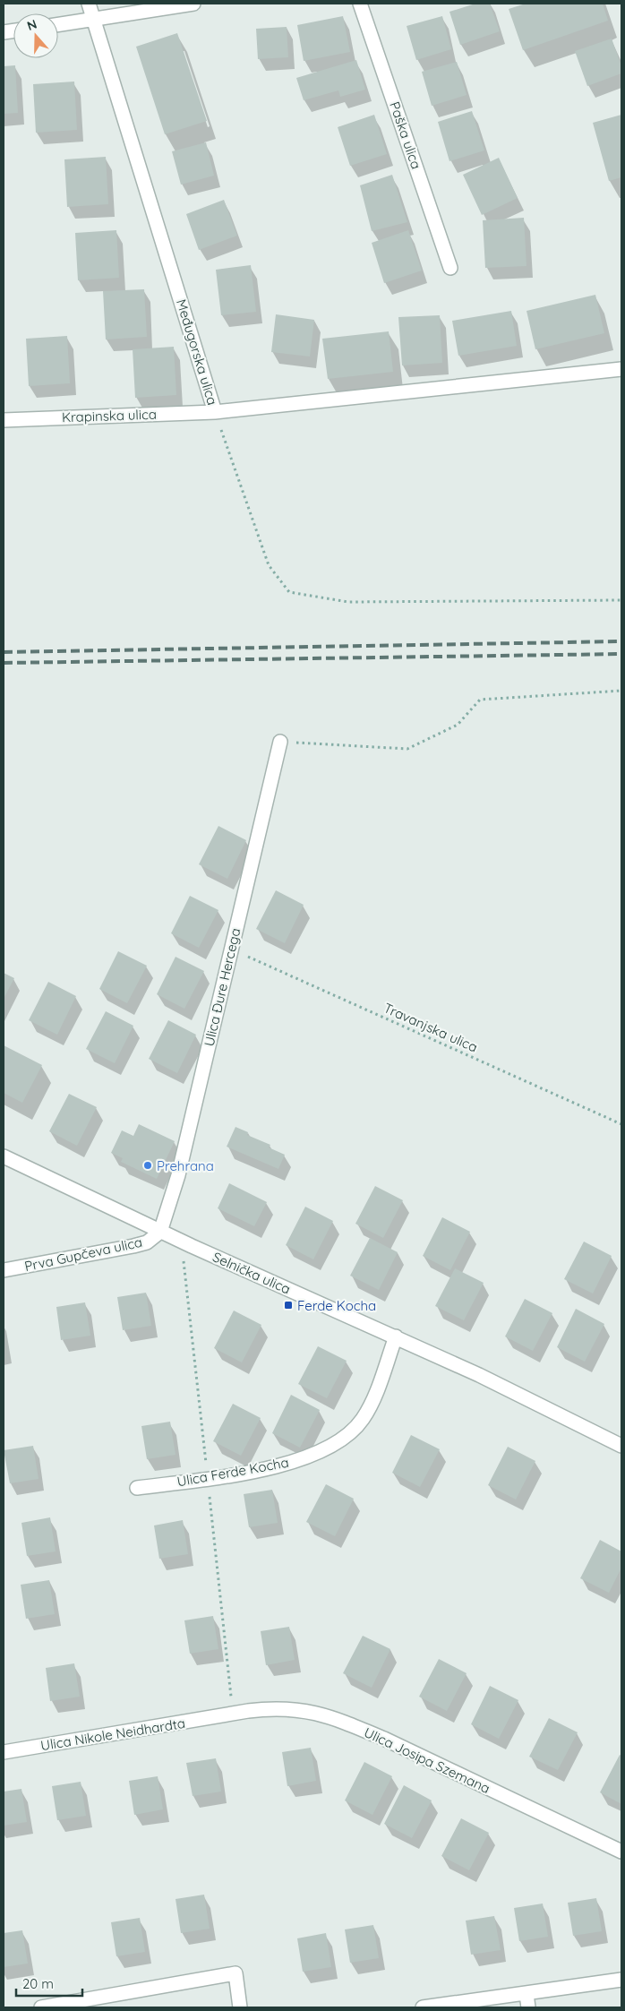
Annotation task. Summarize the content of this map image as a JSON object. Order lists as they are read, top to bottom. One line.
{"streets":{"street":["Paška ulica","Međugorska ulica","Krapinska ulica","Ulica Đure Hercega","Prva Gupčeva ulica","Selnička ulica","Ulica Ferde Kocha","Ulica Nikole Neidhardta","Ulica Josipa Szemana"],"path":["Travanjska ulica"]},"crossings":[["Međugorska ulica","Krapinska ulica"],["Ulica Đure Hercega","Travanjska ulica"],["Ulica Đure Hercega","Prva Gupčeva ulica"],["Ulica Đure Hercega","Selnička ulica"],["Prva Gupčeva ulica","Selnička ulica"],["Selnička ulica","Ulica Ferde Kocha"],["Ulica Nikole Neidhardta","Ulica Josipa Szemana"]],"places":{"other":["Prehrana"],"transit":["Ferde Kocha"]},"scale_bar":"20 m","north":"top"}
